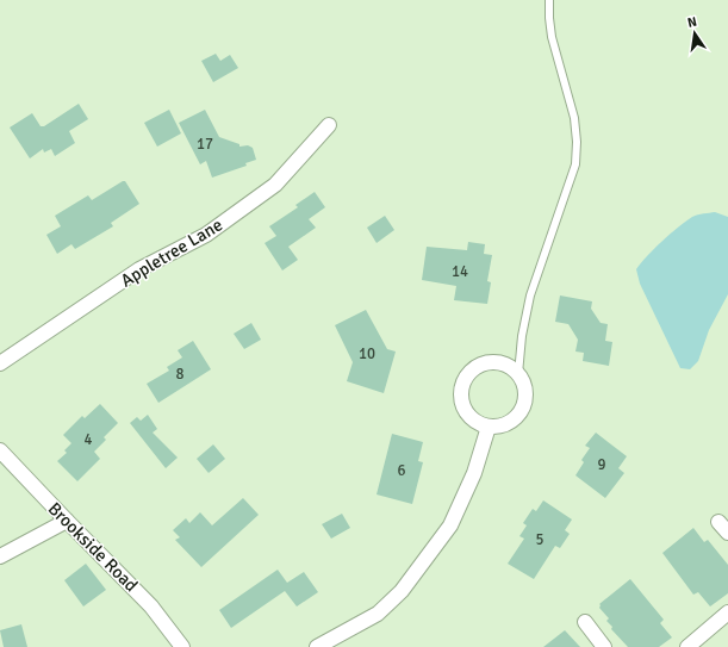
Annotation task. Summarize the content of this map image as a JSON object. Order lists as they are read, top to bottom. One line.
{"streets":{"street":["Appletree Lane","Brookside Road"]},"house_numbers":["17","14","10","8","4","9","6","5"],"north":"top"}
